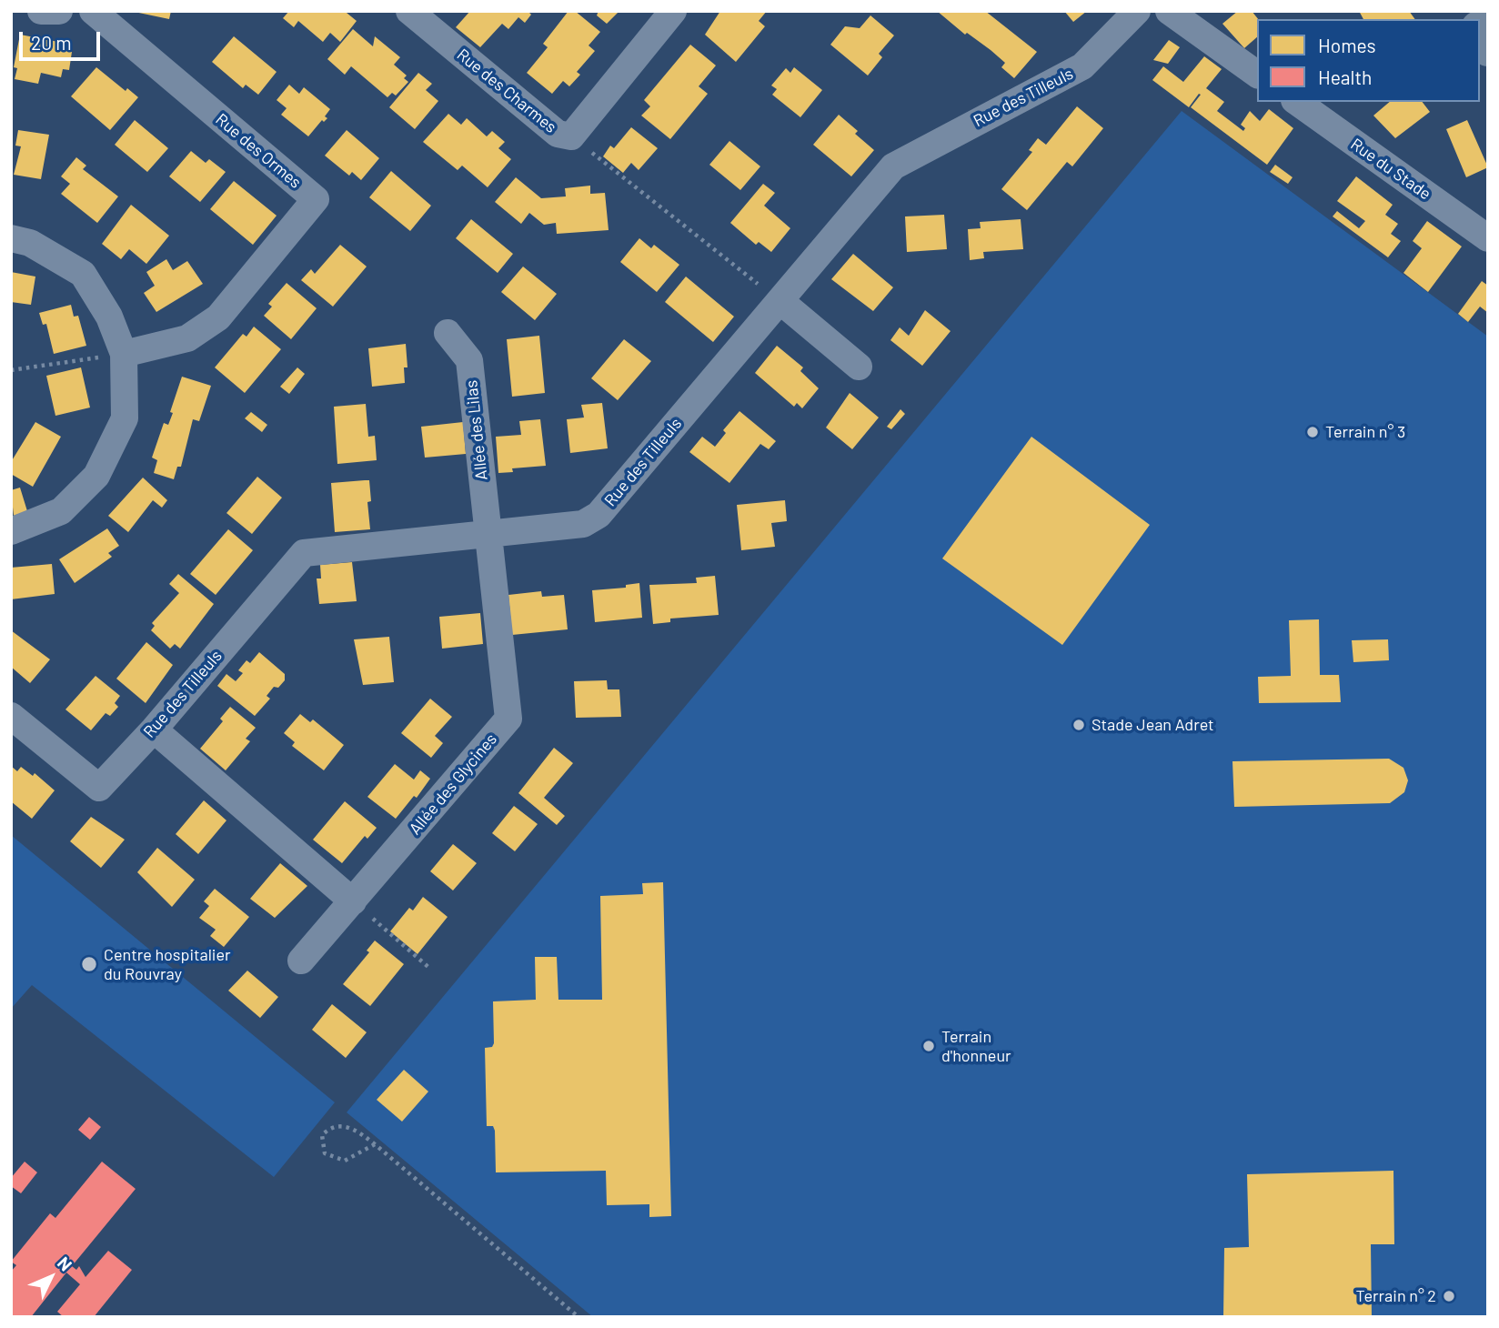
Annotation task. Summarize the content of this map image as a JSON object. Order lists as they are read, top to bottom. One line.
{"streets":{"street":["Rue des Charmes","Rue des Tilleuls","Rue des Ormes","Rue du Stade","Allée des Lilas","Allée des Glycines"]},"crossings":[["Rue des Tilleuls","Allée des Lilas"],["Rue des Tilleuls","Allée des Glycines"],["Allée des Lilas","Allée des Glycines"]],"places":["Terrain n° 3","Stade Jean Adret","Centre hospitalier du Rouvray","Terrain d'honneur","Terrain n° 2"],"legend":["Homes","Health"],"scale_bar":"20 m","north":"top right"}
